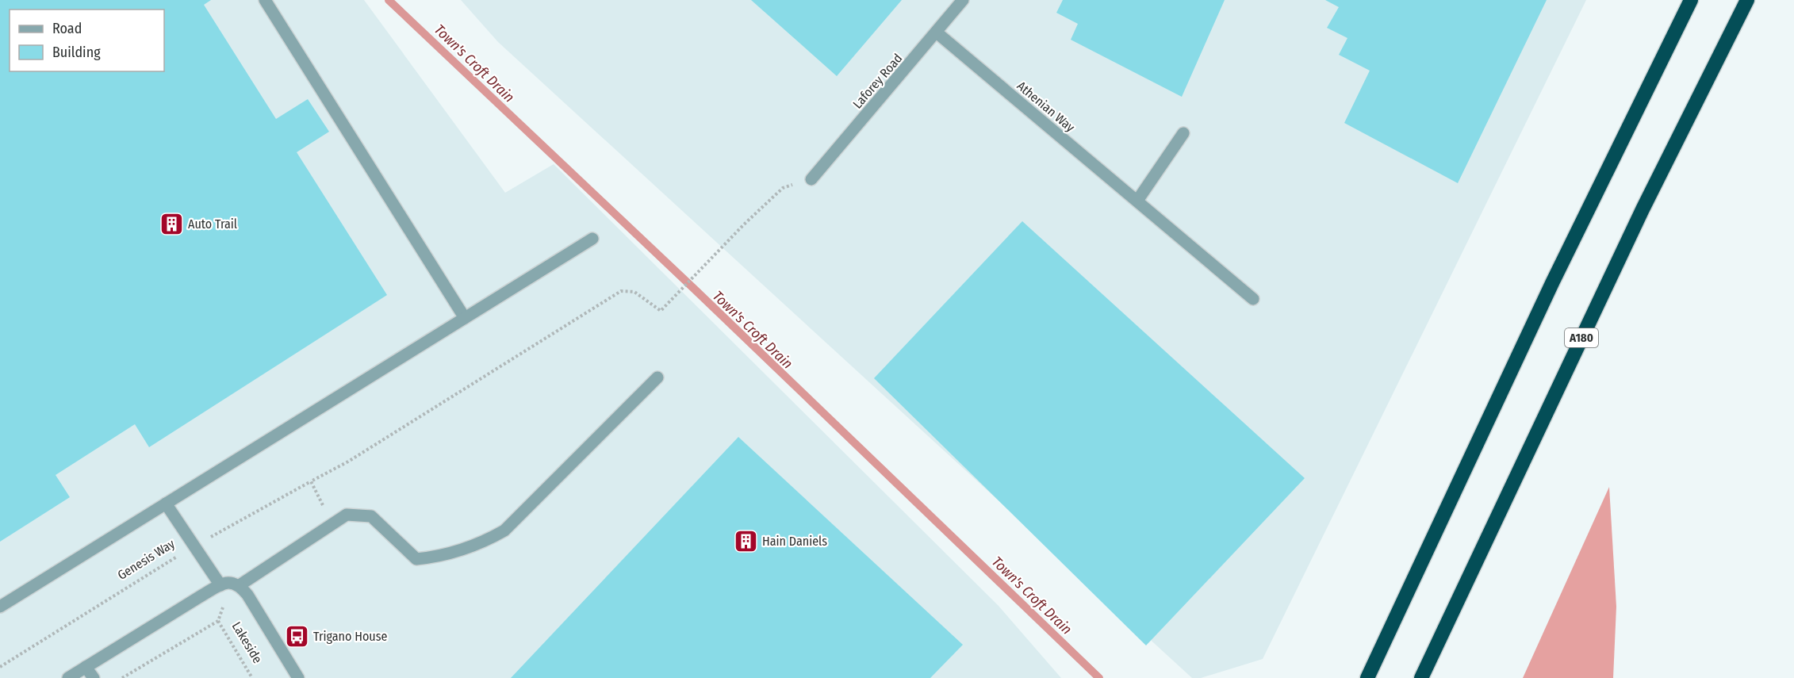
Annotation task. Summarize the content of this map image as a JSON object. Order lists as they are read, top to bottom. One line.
{"streets":{"highway":["A180"],"street":["Laforey Road","Athenian Way","Lakeside"],"path":["Genesis Way"]},"crossings":[["Laforey Road","Athenian Way"],["Laforey Road","Genesis Way"],["Genesis Way","Lakeside"]],"water":["Town's Croft Drain"],"places":{"building":["Auto Trail","Hain Daniels"],"bus stop":["Trigano House"]},"legend":["Road","Building"]}
